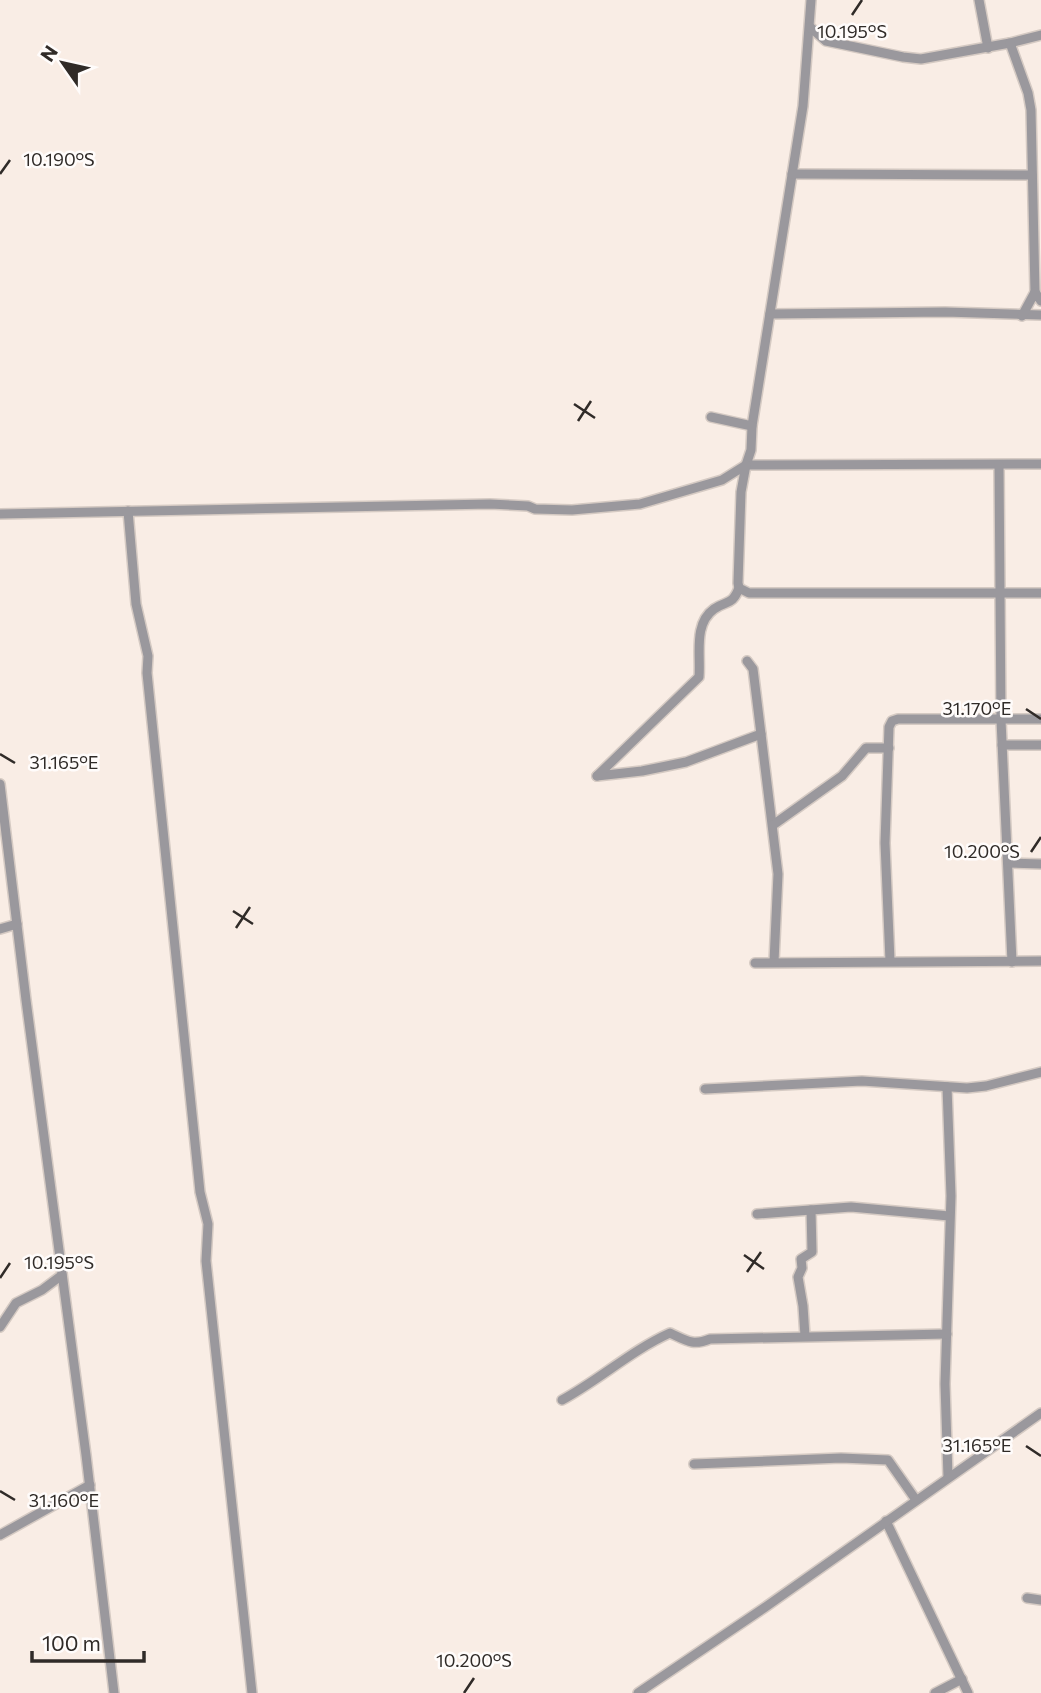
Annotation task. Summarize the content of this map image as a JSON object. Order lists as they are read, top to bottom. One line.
{"scale_bar":"100 m","north":"top left","coordinates":["10.195°S","10.190°S","31.170°E","31.165°E","10.200°S","31.160°E"]}
